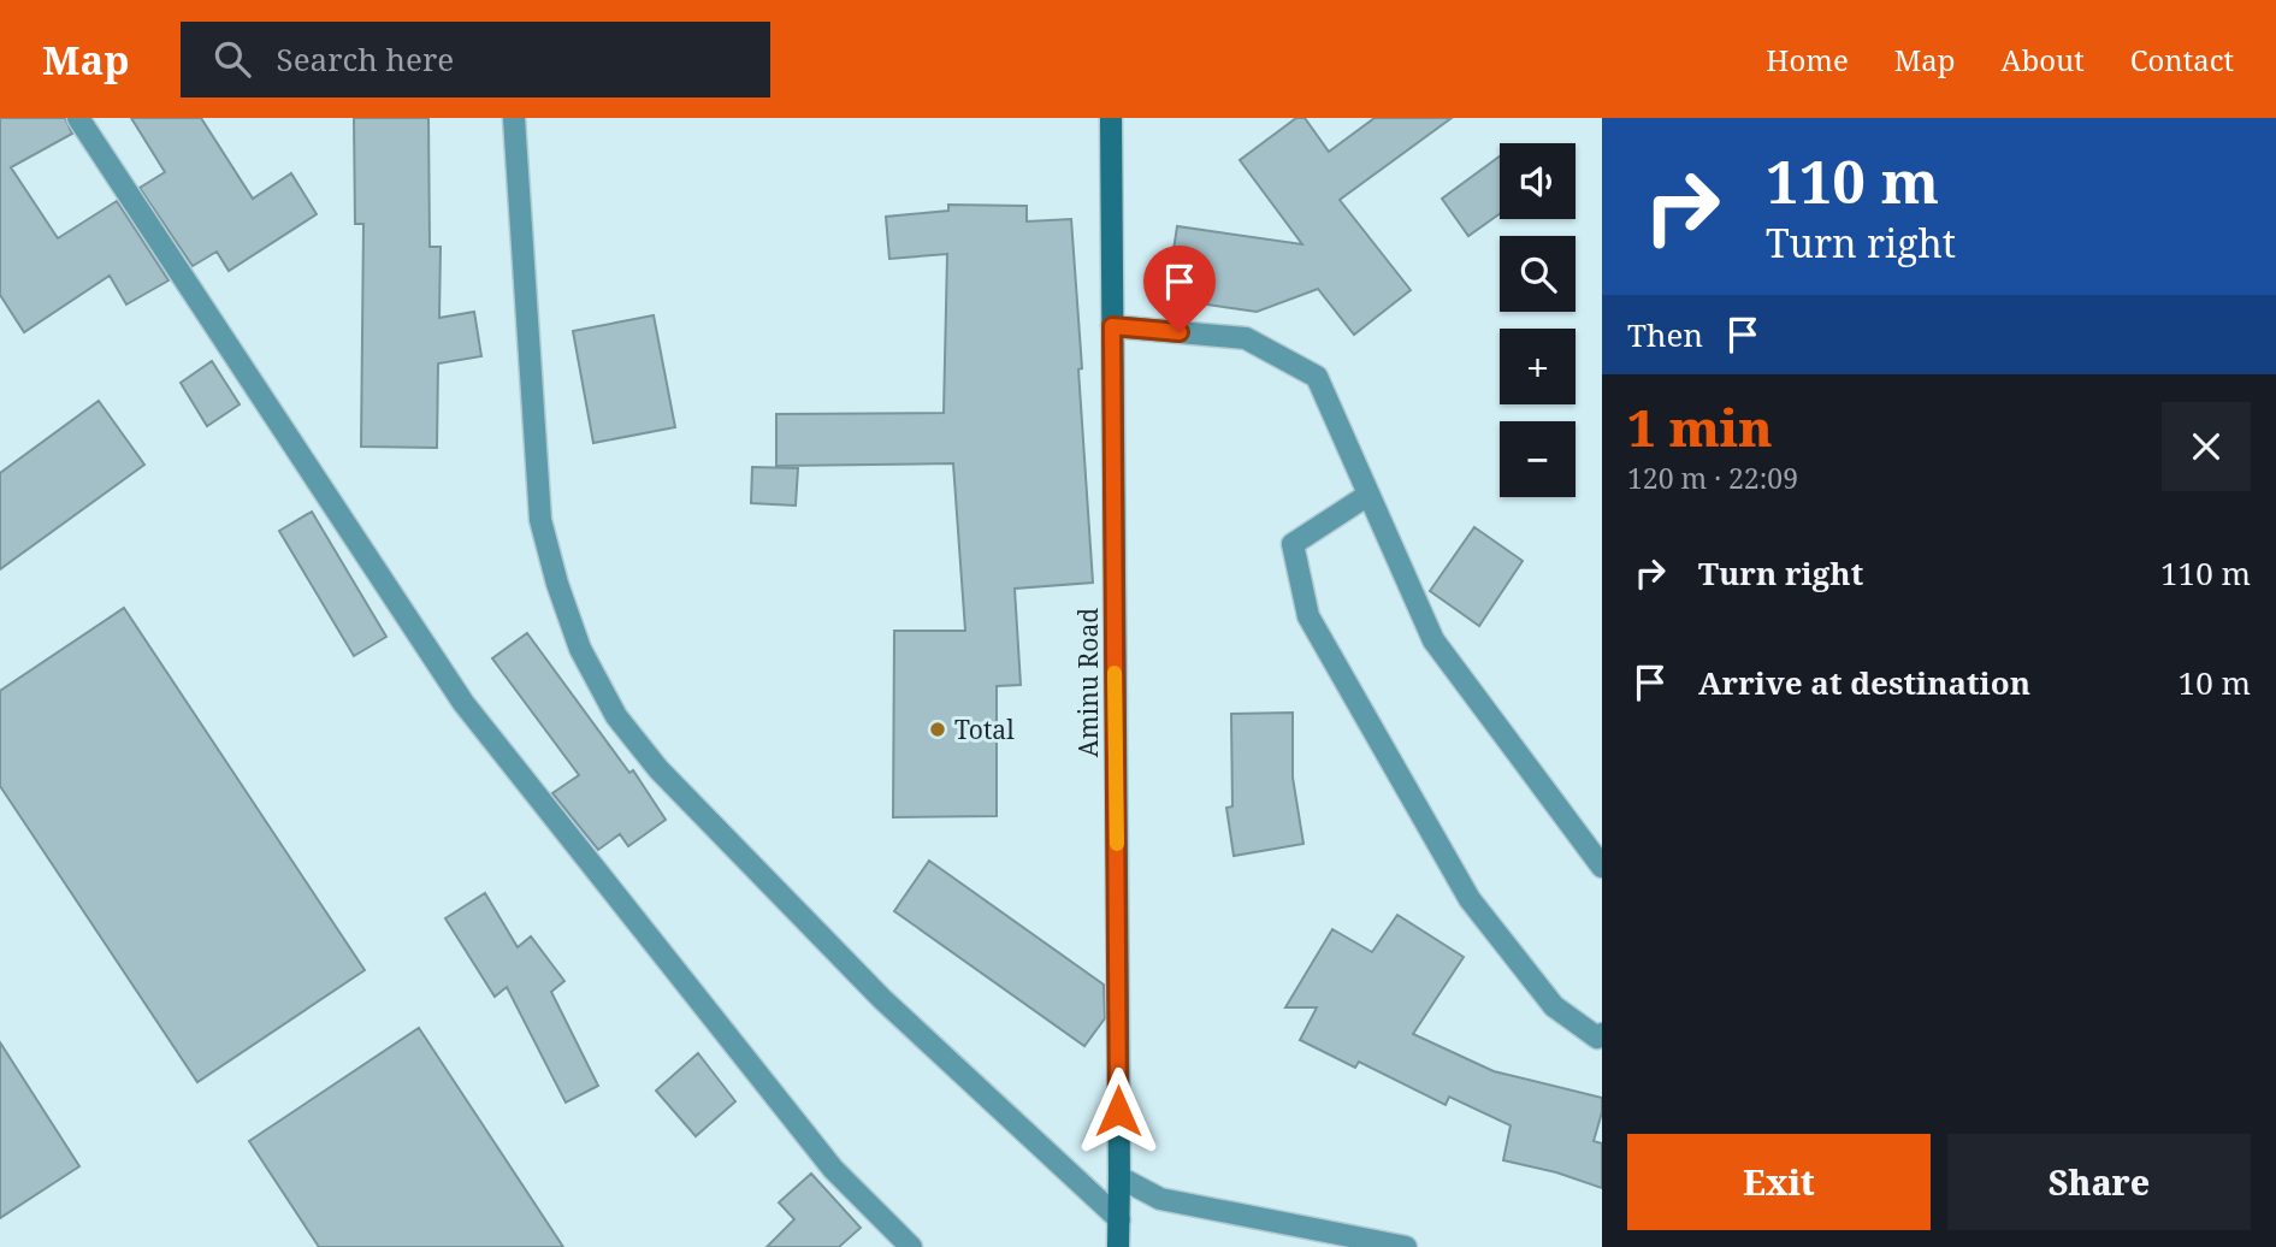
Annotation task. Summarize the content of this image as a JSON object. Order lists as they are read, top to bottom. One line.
{"streets":{"street":["Aminu Road"]},"places":["Total"],"page":{"header":"Map","search":"Search here","nav":["Home","Map","About","Contact"],"turn":["110 m","Turn right"],"map_buttons":["+","−"],"then":"Then","heading":["1 min","120 m · 22:09"],"list":[{"name":"Turn right","value":"110 m"},{"name":"Arrive at destination","value":"10 m"}],"buttons":["Exit","Share"]}}
